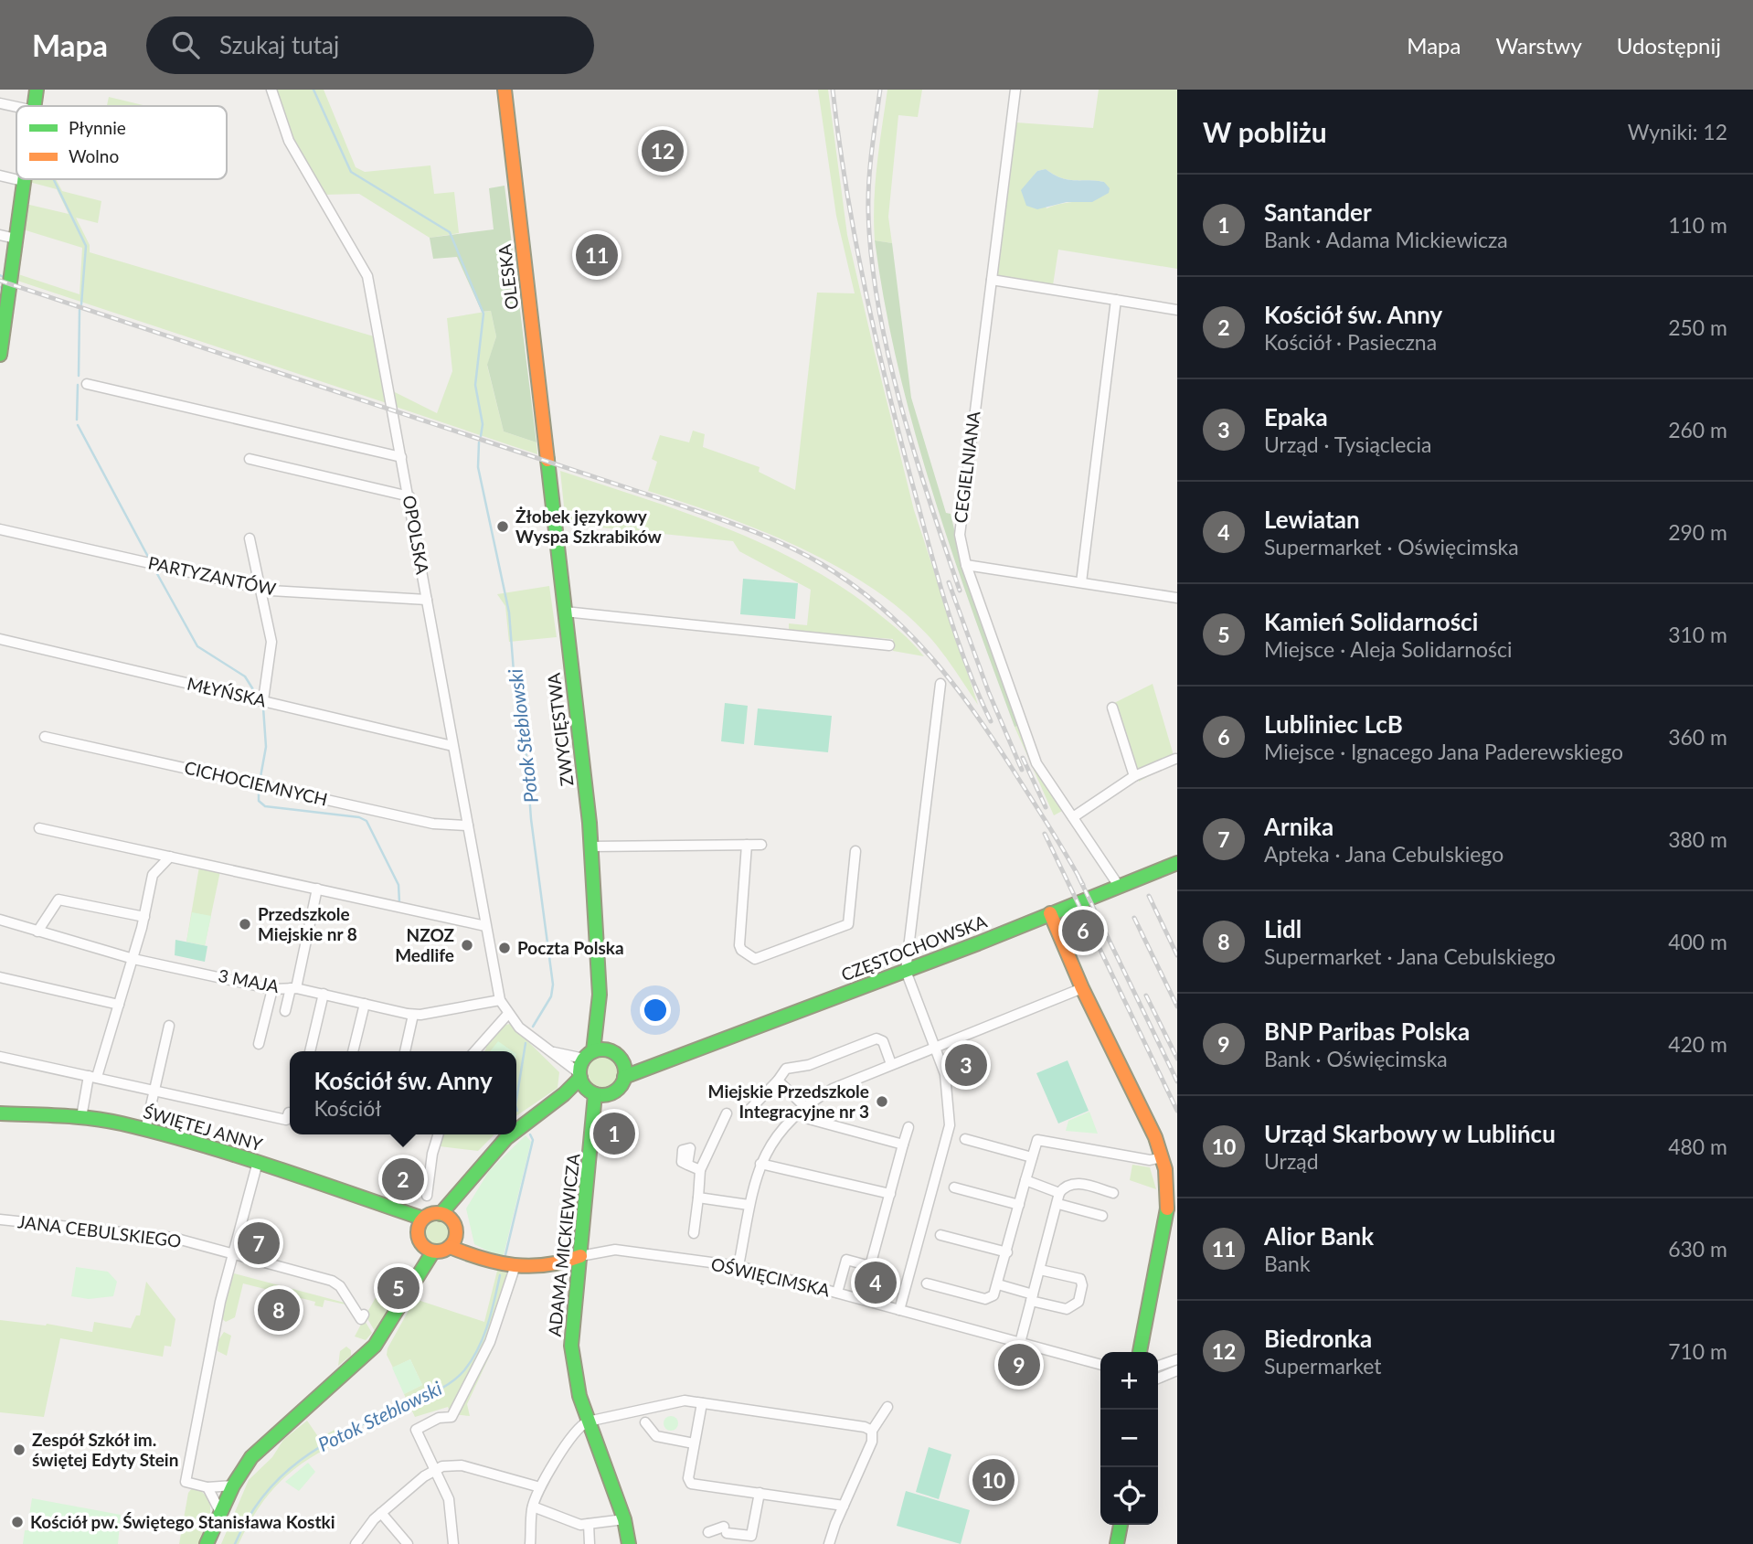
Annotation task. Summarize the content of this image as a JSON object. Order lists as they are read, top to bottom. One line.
{"streets":{"street":["OLESKA","CEGIELNIANA","OPOLSKA","PARTYZANTÓW","MŁYŃSKA","ZWYCIĘSTWA","CICHOCIEMNYCH","CZĘSTOCHOWSKA","3 MAJA","ŚWIĘTEJ ANNY","JANA CEBULSKIEGO","ADAMA MICKIEWICZA","OŚWIĘCIMSKA"]},"crossings":[["OLESKA","ZWYCIĘSTWA"],["CEGIELNIANA","CZĘSTOCHOWSKA"],["OPOLSKA","PARTYZANTÓW"],["OPOLSKA","MŁYŃSKA"],["OPOLSKA","CICHOCIEMNYCH"],["OPOLSKA","3 MAJA"],["ZWYCIĘSTWA","CZĘSTOCHOWSKA"],["ZWYCIĘSTWA","ADAMA MICKIEWICZA"],["CZĘSTOCHOWSKA","ADAMA MICKIEWICZA"],["ADAMA MICKIEWICZA","OŚWIĘCIMSKA"]],"water":["Potok Steblowski"],"places":["Żłobek językowy Wyspa Szkrabików","Przedszkole Miejskie nr 8","NZOZ Medlife","Poczta Polska","Miejskie Przedszkole Integracyjne nr 3","Zespół Szkół im. świętej Edyty Stein","Kościół pw. Świętego Stanisława Kostki"],"legend":["Płynnie","Wolno"],"page":{"header":"Mapa","search":"Szukaj tutaj","nav":["Mapa","Warstwy","Udostępnij"],"heading":["W pobliżu","Wyniki: 12"],"pins":["12","11","6","3","1","2","7","4","5","8","9","10"],"list":[{"mark":"1","name":"Santander","note":"Bank · Adama Mickiewicza","value":"110 m"},{"mark":"2","name":"Kościół św. Anny","note":"Kościół · Pasieczna","value":"250 m"},{"mark":"3","name":"Epaka","note":"Urząd · Tysiąclecia","value":"260 m"},{"mark":"4","name":"Lewiatan","note":"Supermarket · Oświęcimska","value":"290 m"},{"mark":"5","name":"Kamień Solidarności","note":"Miejsce · Aleja Solidarności","value":"310 m"},{"mark":"6","name":"Lubliniec LcB","note":"Miejsce · Ignacego Jana Paderewskiego","value":"360 m"},{"mark":"7","name":"Arnika","note":"Apteka · Jana Cebulskiego","value":"380 m"},{"mark":"8","name":"Lidl","note":"Supermarket · Jana Cebulskiego","value":"400 m"},{"mark":"9","name":"BNP Paribas Polska","note":"Bank · Oświęcimska","value":"420 m"},{"mark":"10","name":"Urząd Skarbowy w Lublińcu","note":"Urząd","value":"480 m"},{"mark":"11","name":"Alior Bank","note":"Bank","value":"630 m"},{"mark":"12","name":"Biedronka","note":"Supermarket","value":"710 m"}],"popup":["Kościół św. Anny","Kościół"],"map_buttons":["+","−"]}}
